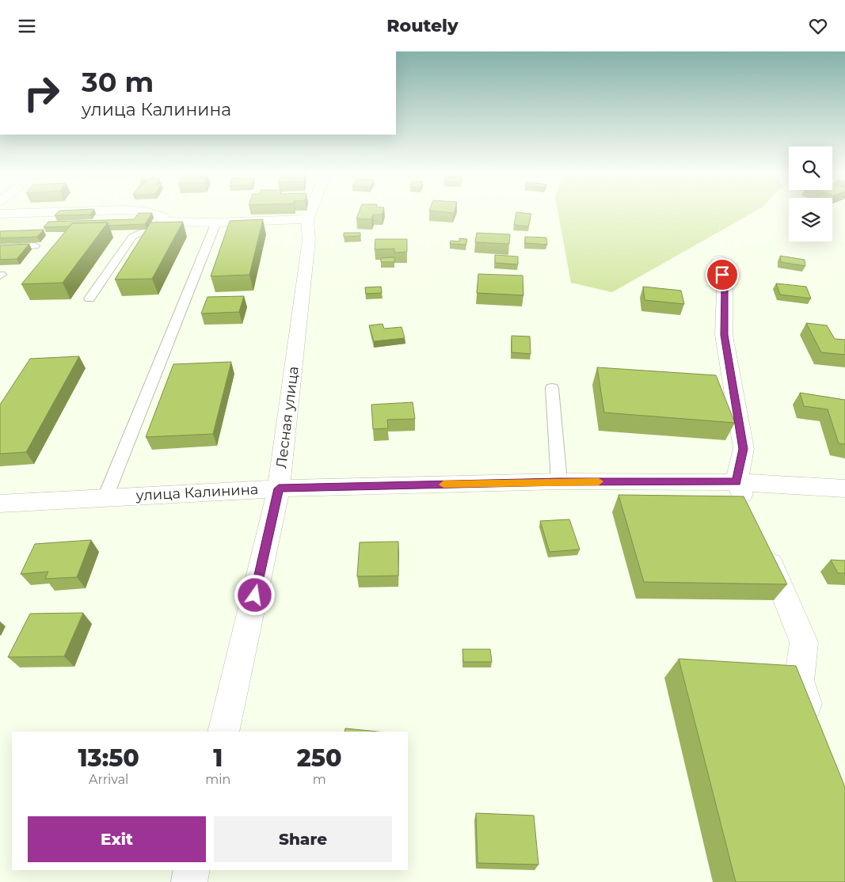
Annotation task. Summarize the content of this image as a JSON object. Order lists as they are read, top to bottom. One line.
{"streets":{"street":["Лесная улица","улица Калинина"]},"crossings":[["Лесная улица","улица Калинина"]],"page":{"header":"Routely","turn":["30 m","улица Калинина"],"eta":["13:50","Arrival","1","min","250","m"],"buttons":["Exit","Share"]}}
